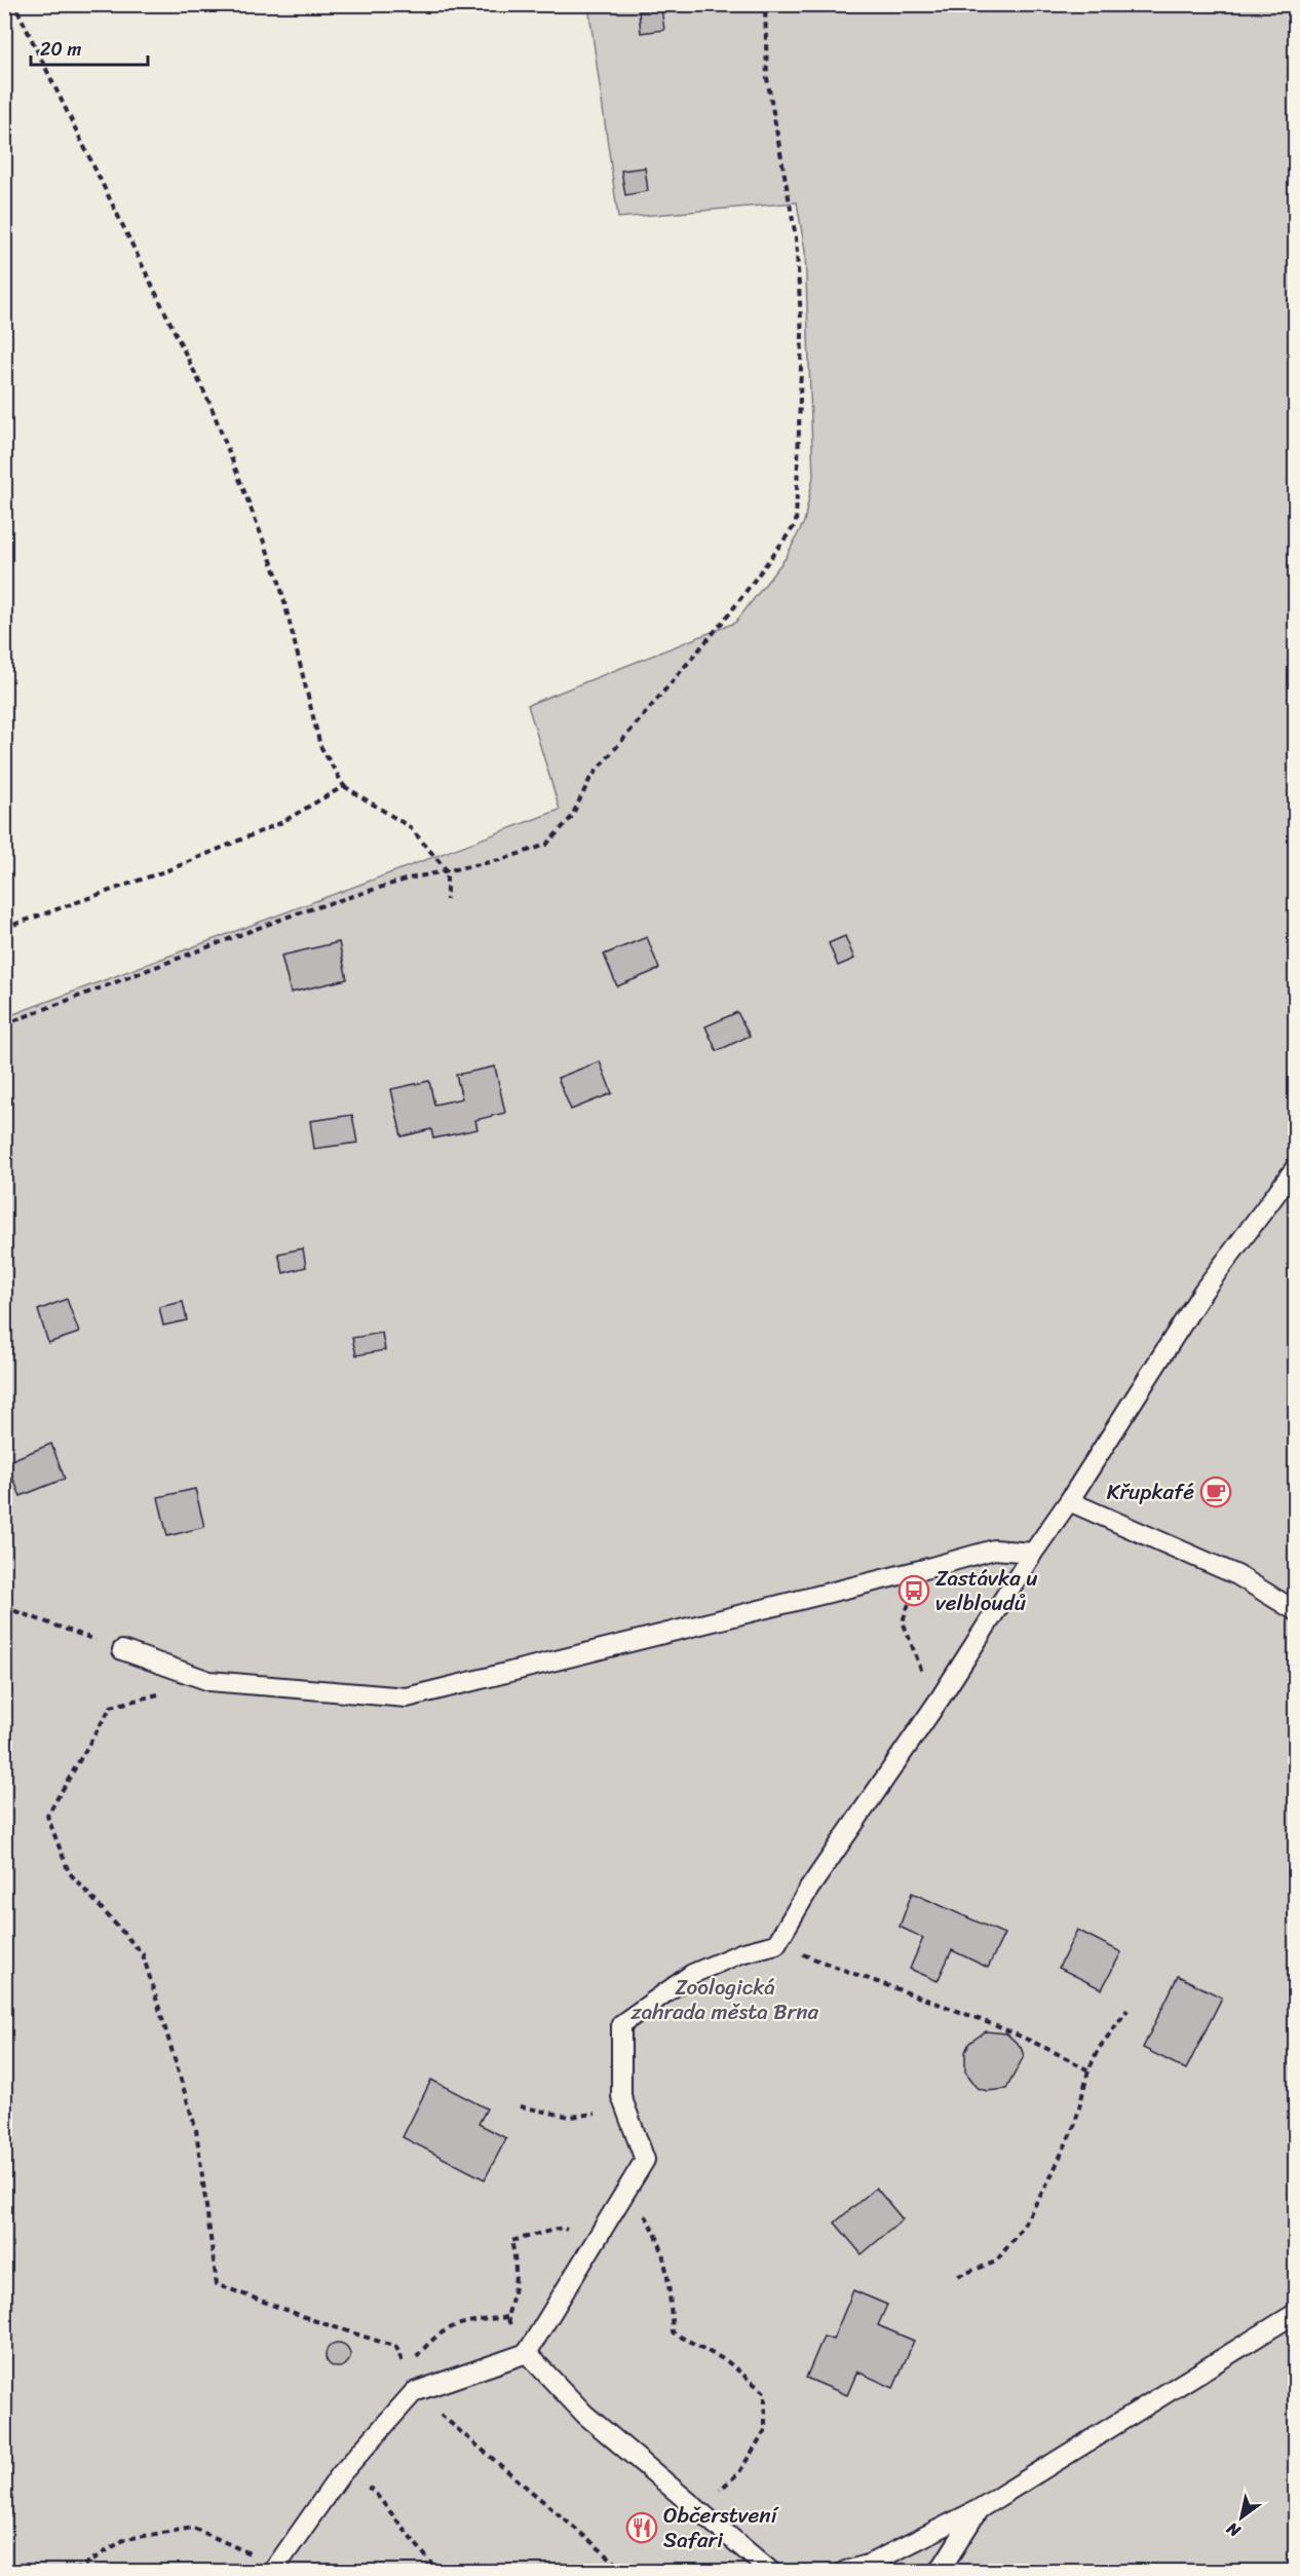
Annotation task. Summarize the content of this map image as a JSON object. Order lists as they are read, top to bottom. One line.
{"parks":["Zoologická zahrada města Brna"],"places":{"cafe":["Křupkafé"],"bus stop":["Zastávka u velbloudů"],"restaurant":["Občerstvení Safari"]},"scale_bar":"20 m","north":"bottom left"}
